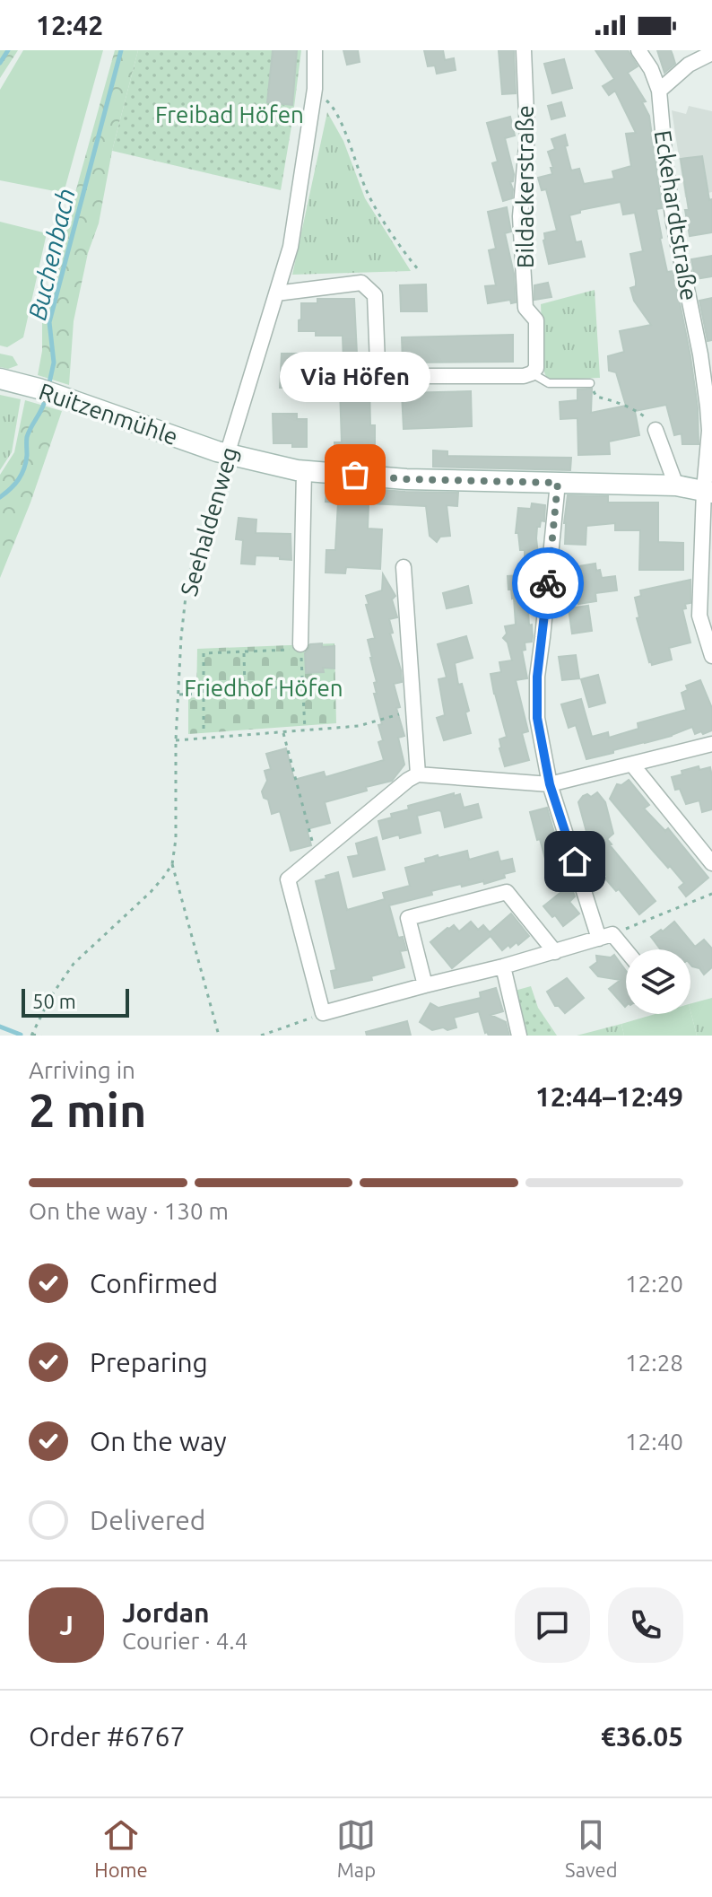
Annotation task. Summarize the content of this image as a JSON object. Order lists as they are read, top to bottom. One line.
{"streets":{"street":["Bildackerstraße","Eckehardtstraße","Ruitzenmühle","Seehaldenweg"]},"crossings":[["Eckehardtstraße","Ruitzenmühle"],["Ruitzenmühle","Seehaldenweg"]],"water":["Buchenbach"],"parks":["Freibad Höfen","Friedhof Höfen"],"places":["Via Höfen"],"scale_bar":"50 m","page":{"status":"12:42","bubble":"Via Höfen","scale":"50 m","heading":["2 min","Arriving in","12:44–12:49"],"panel":["Jordan","Courier · 4.4","Order #6767","€36.05"],"bar":"On the way · 130 m","list":[["Confirmed","12:20"],["Preparing","12:28"],["On the way","12:40"],"Delivered"],"round":"J","tabs":["Home","Map","Saved"]}}
